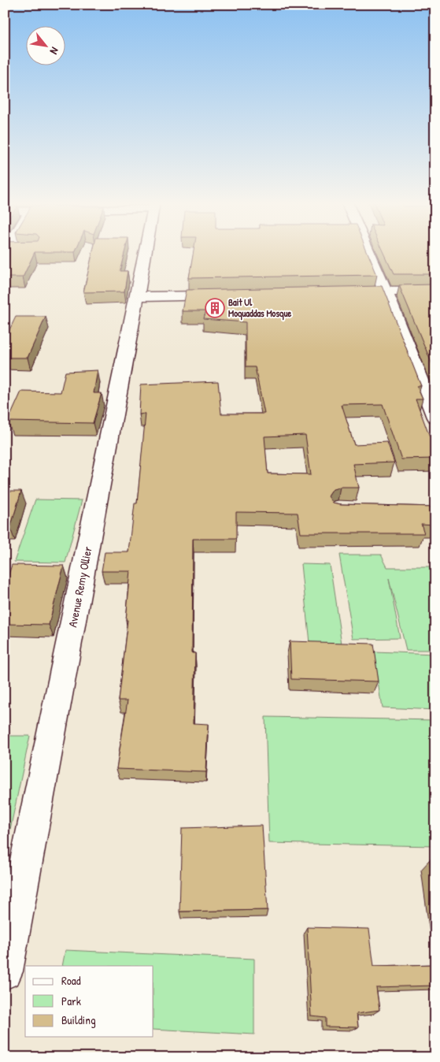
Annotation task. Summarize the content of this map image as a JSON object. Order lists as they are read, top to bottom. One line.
{"streets":{"street":["Avenue Remy Ollier"]},"places":{"building":["Bait Ul Moquaddas Mosque"]},"legend":["Road","Park","Building"],"north":"bottom right"}
